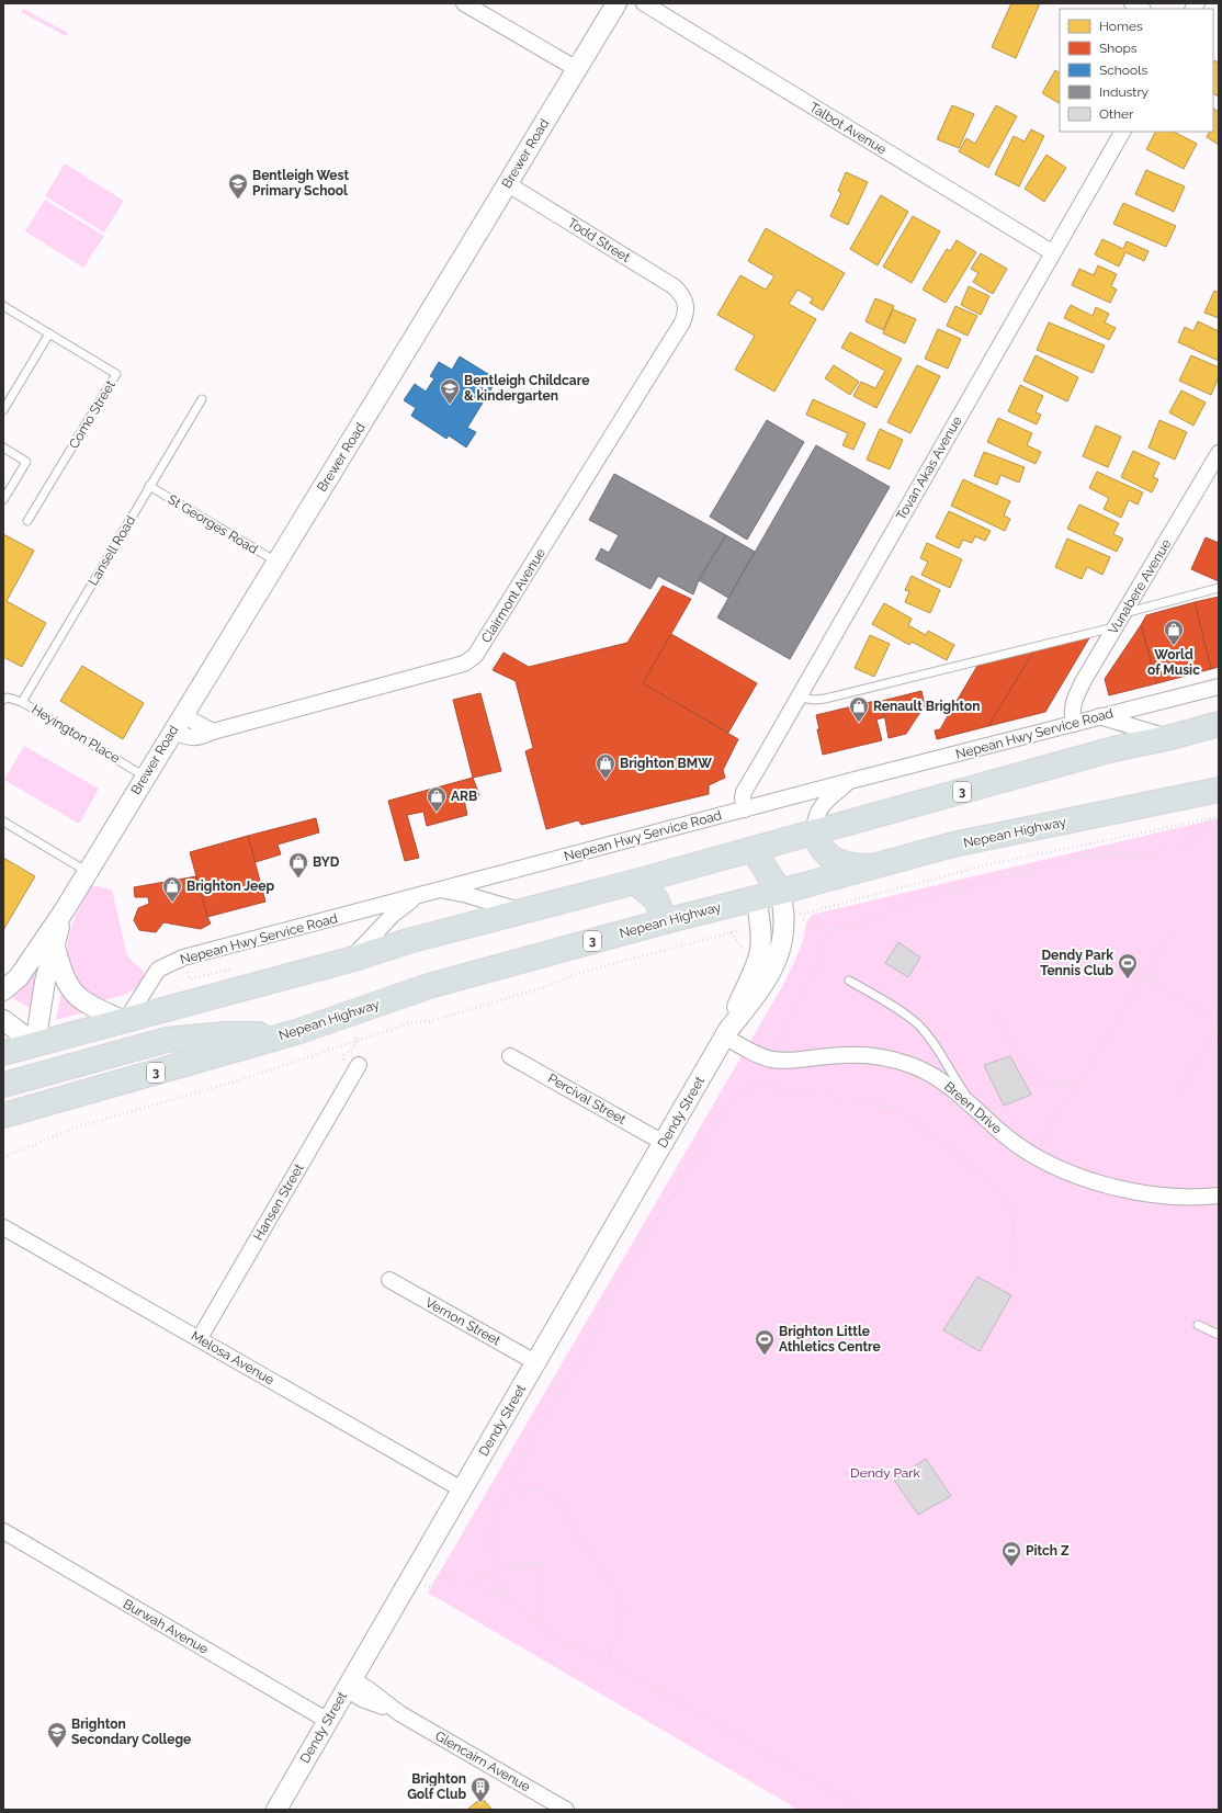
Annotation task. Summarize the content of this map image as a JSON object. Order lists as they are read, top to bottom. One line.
{"streets":{"highway":["3","Nepean Highway"],"street":["Talbot Avenue","Brewer Road","Todd Street","Tovan Akas Avenue","Vunabere Avenue","Clairmont Avenue","Nepean Hwy Service Road","Percival Street","Breen Drive","Dendy Street","Hansen Street","Vernon Street","Melosa Avenue","Burwah Avenue","Glencairn Avenue"],"lane":["Como Street","St Georges Road","Lansell Road","Heyington Place"]},"crossings":[["Talbot Avenue","Tovan Akas Avenue"],["Brewer Road","Todd Street"],["Brewer Road","St Georges Road"],["Brewer Road","Clairmont Avenue"],["Brewer Road","Heyington Place"],["Brewer Road","3"],["Todd Street","Clairmont Avenue"],["Tovan Akas Avenue","Nepean Hwy Service Road"],["St Georges Road","Lansell Road"],["Lansell Road","Heyington Place"],["Vunabere Avenue","Nepean Hwy Service Road"],["Nepean Hwy Service Road","3"],["Nepean Highway","Dendy Street"],["Percival Street","Dendy Street"],["Breen Drive","Dendy Street"],["Dendy Street","Vernon Street"],["Dendy Street","Melosa Avenue"],["Dendy Street","Burwah Avenue"],["Dendy Street","Glencairn Avenue"],["Hansen Street","Melosa Avenue"]],"parks":["Dendy Park"],"places":{"school or university":["Bentleigh West Primary School","Bentleigh Childcare & kindergarten","Brighton Secondary College"],"shop":["World of Music","Renault Brighton","Brighton BMW","ARB","BYD","Brighton Jeep"],"sports":["Dendy Park Tennis Club","Brighton Little Athletics Centre","Pitch Z"],"building":["Brighton Golf Club"]},"legend":["Homes","Shops","Schools","Industry","Other"]}
